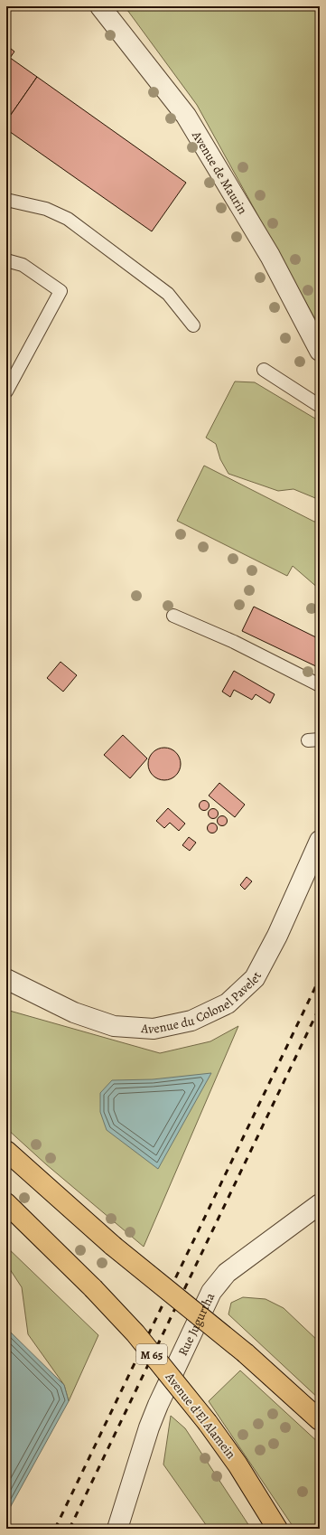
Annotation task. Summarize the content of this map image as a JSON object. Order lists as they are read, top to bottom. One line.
{"streets":{"main road":["M 65","Avenue d'El Alamein"],"street":["Avenue de Maurin","Avenue du Colonel Pavelet","Rue Jugurtha"]}}
